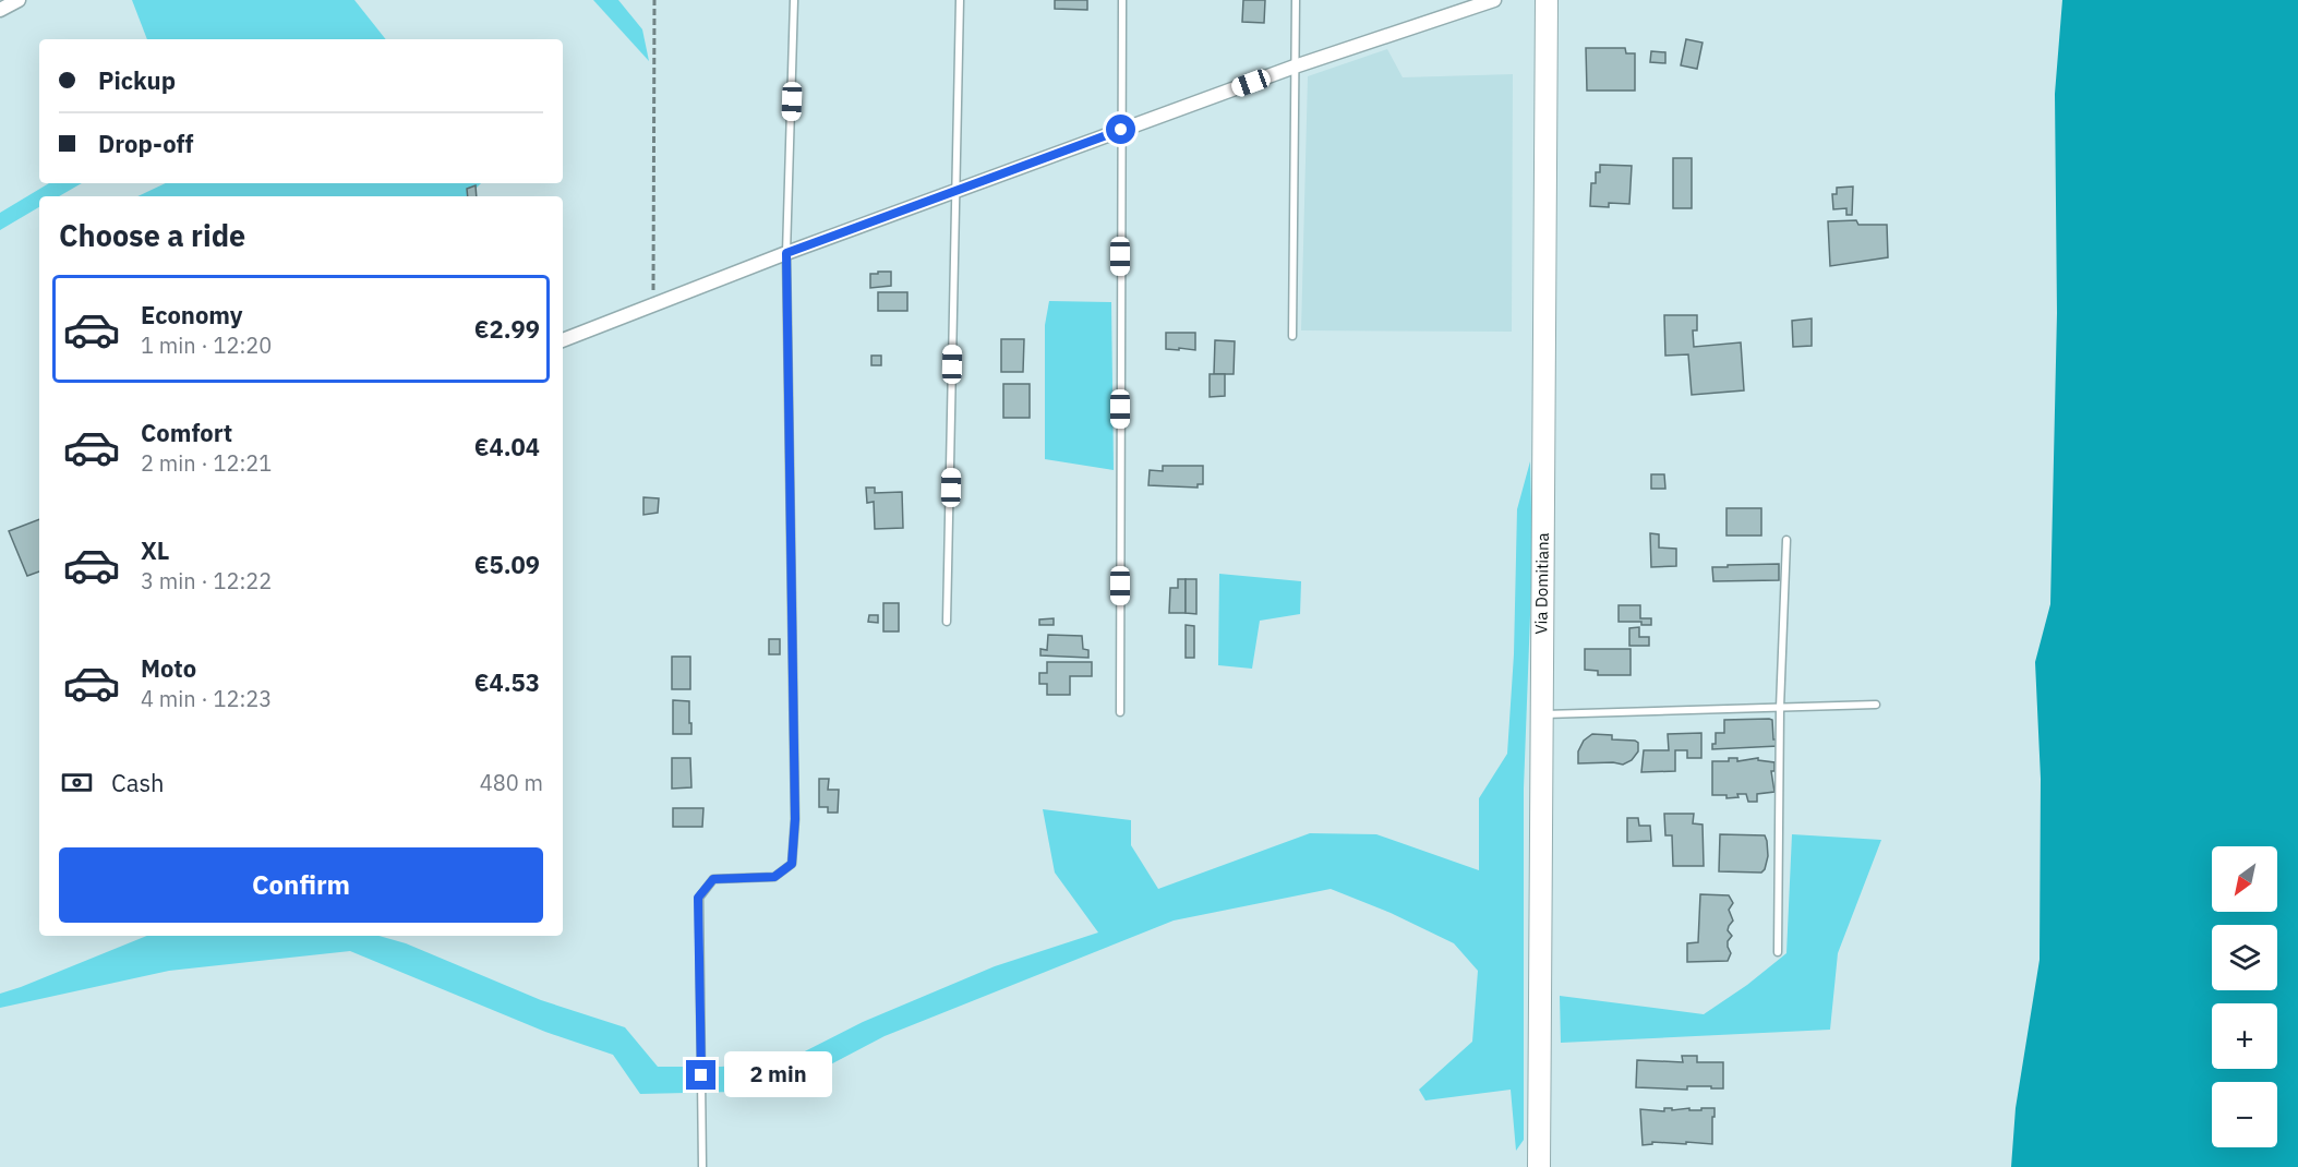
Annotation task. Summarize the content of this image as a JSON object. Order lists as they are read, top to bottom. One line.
{"streets":{"main road":["Via Domitiana"]},"north":"bottom left","page":{"banner":["Pickup","Drop-off"],"heading":"Choose a ride","list":[{"name":"Economy","note":"1 min · 12:20","value":"€2.99"},{"name":"Comfort","note":"2 min · 12:21","value":"€4.04"},{"name":"XL","note":"3 min · 12:22","value":"€5.09"},{"name":"Moto","note":"4 min · 12:23","value":"€4.53"}],"pay":["Cash","480 m"],"buttons":"Confirm","map_buttons":["+","−"],"bubble":"2 min"}}
